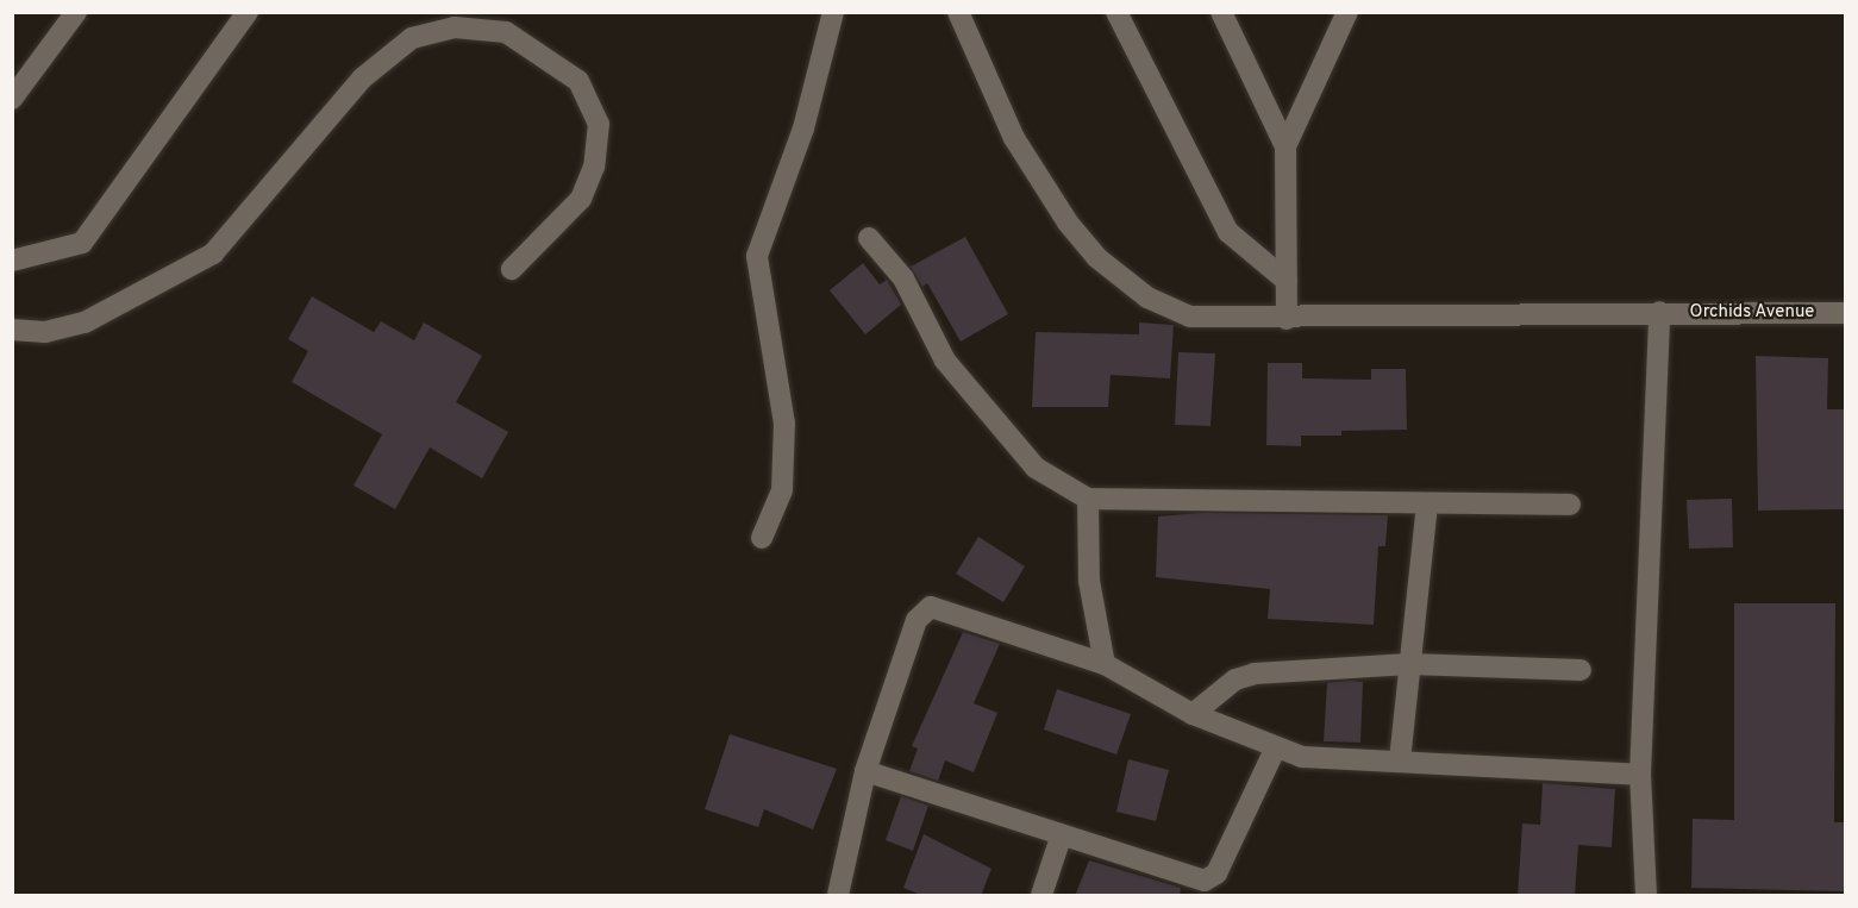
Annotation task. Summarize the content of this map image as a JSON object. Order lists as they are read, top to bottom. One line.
{"streets":{"street":["Orchids Avenue"]}}
